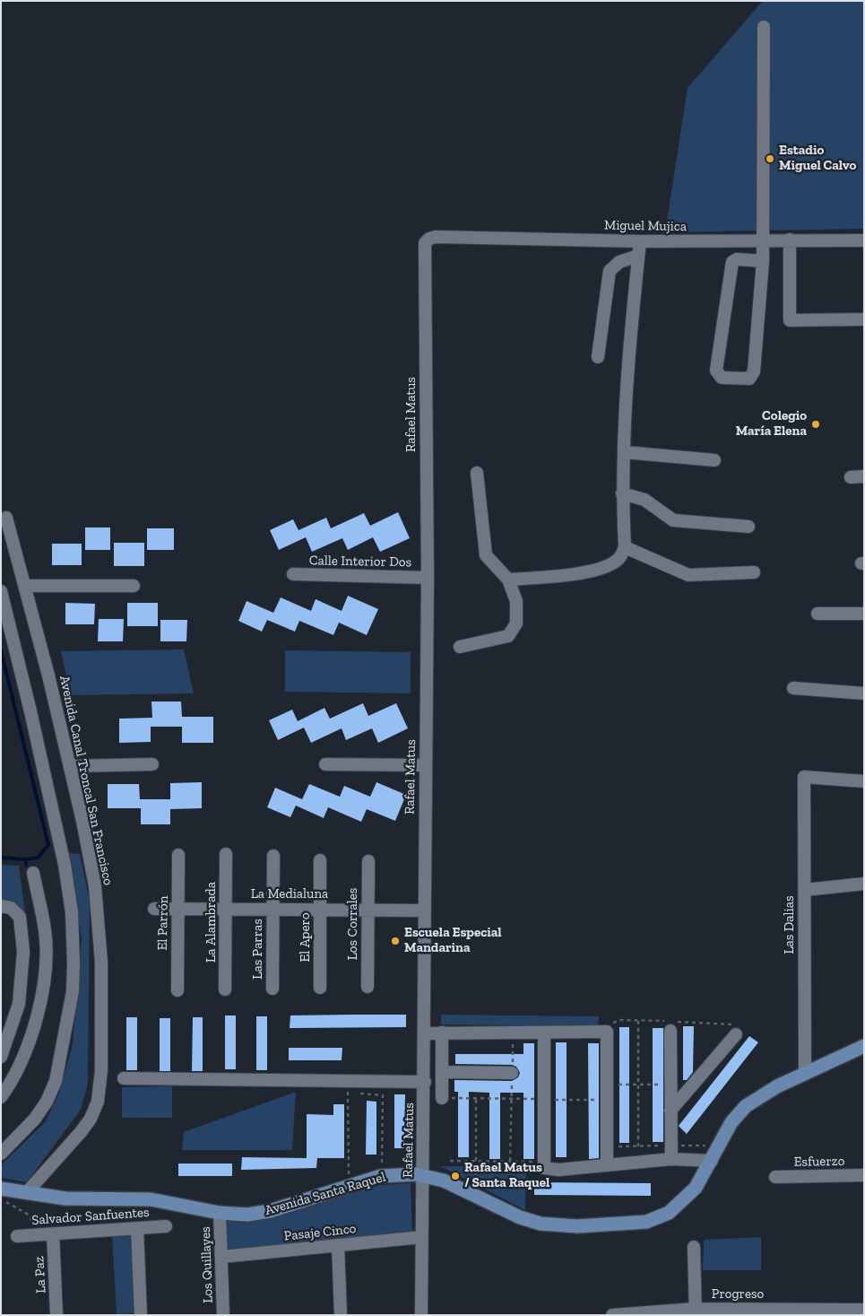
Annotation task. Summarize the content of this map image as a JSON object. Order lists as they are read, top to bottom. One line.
{"streets":{"main road":["Avenida Santa Raquel"],"street":["Miguel Mujica","Rafael Matus","Calle Interior Dos","Avenida Canal Troncal San Francisco","La Medialuna","La Alambrada","El Parrón","Los Corrales","Las Dalias","El Apero","Las Parras","Esfuerzo","Salvador Sanfuentes","Pasaje Cinco","Los Quillayes","La Paz","Progreso"]},"crossings":[["Miguel Mujica","Rafael Matus"],["Rafael Matus","Calle Interior Dos"],["Rafael Matus","La Medialuna"],["Rafael Matus","Avenida Santa Raquel"],["Rafael Matus","Pasaje Cinco"],["Avenida Canal Troncal San Francisco","Avenida Santa Raquel"],["La Medialuna","La Alambrada"],["La Medialuna","El Parrón"],["La Medialuna","Los Corrales"],["La Medialuna","El Apero"],["La Medialuna","Las Parras"],["Las Dalias","Avenida Santa Raquel"],["Avenida Santa Raquel","Los Quillayes"],["Salvador Sanfuentes","La Paz"],["Pasaje Cinco","Los Quillayes"]],"places":["Estadio Miguel Calvo","Colegio María Elena","Escuela Especial Mandarina","Rafael Matus / Santa Raquel"]}
